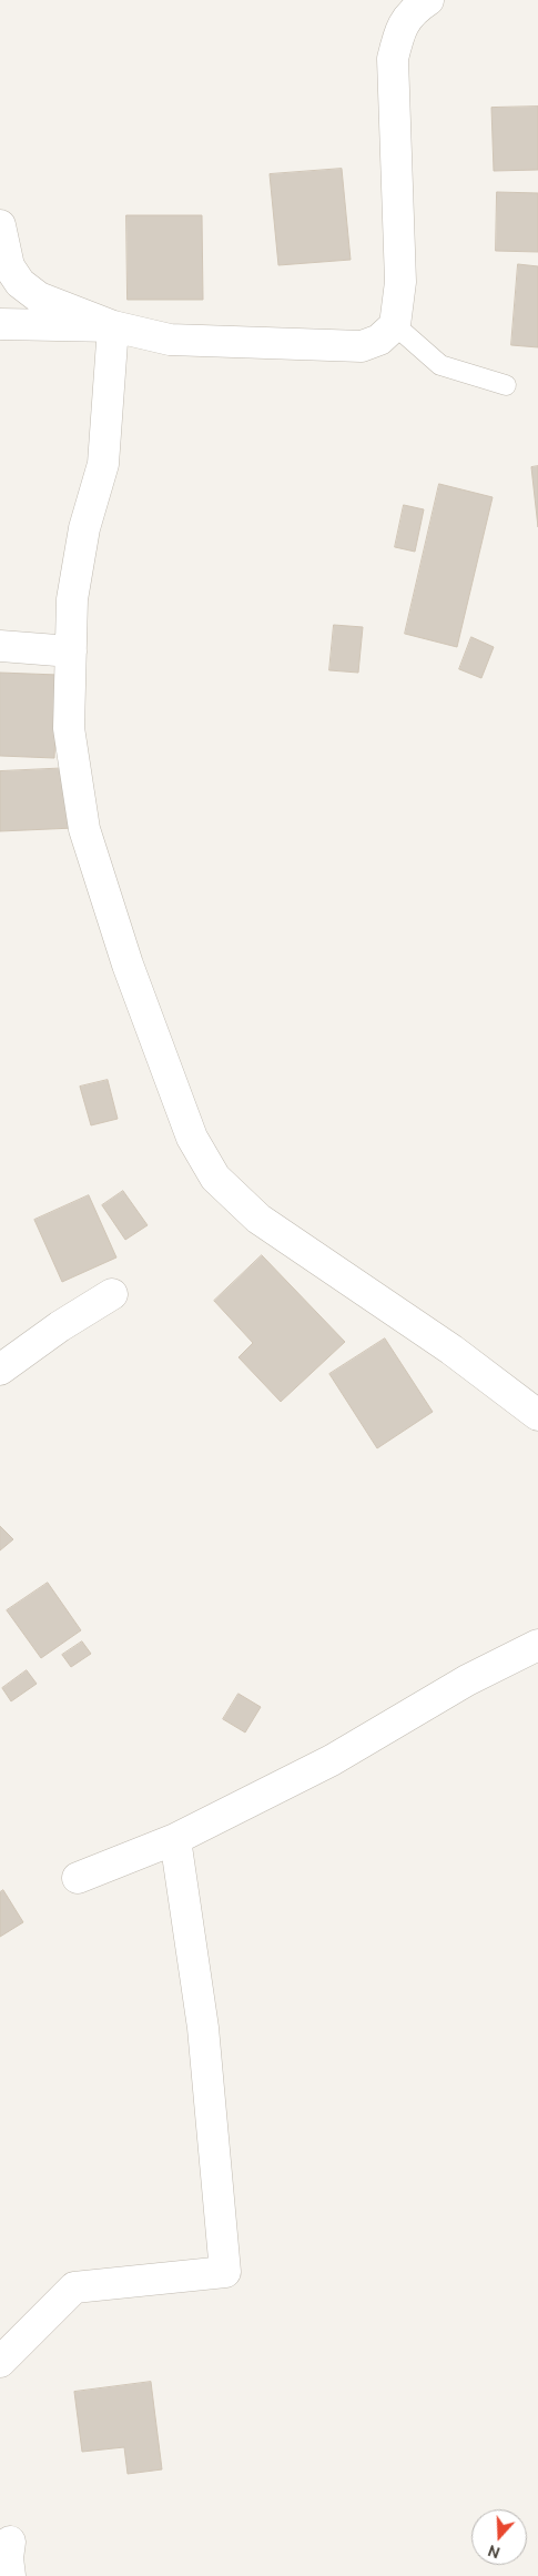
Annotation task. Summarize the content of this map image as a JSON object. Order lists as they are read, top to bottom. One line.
{"north":"bottom"}
